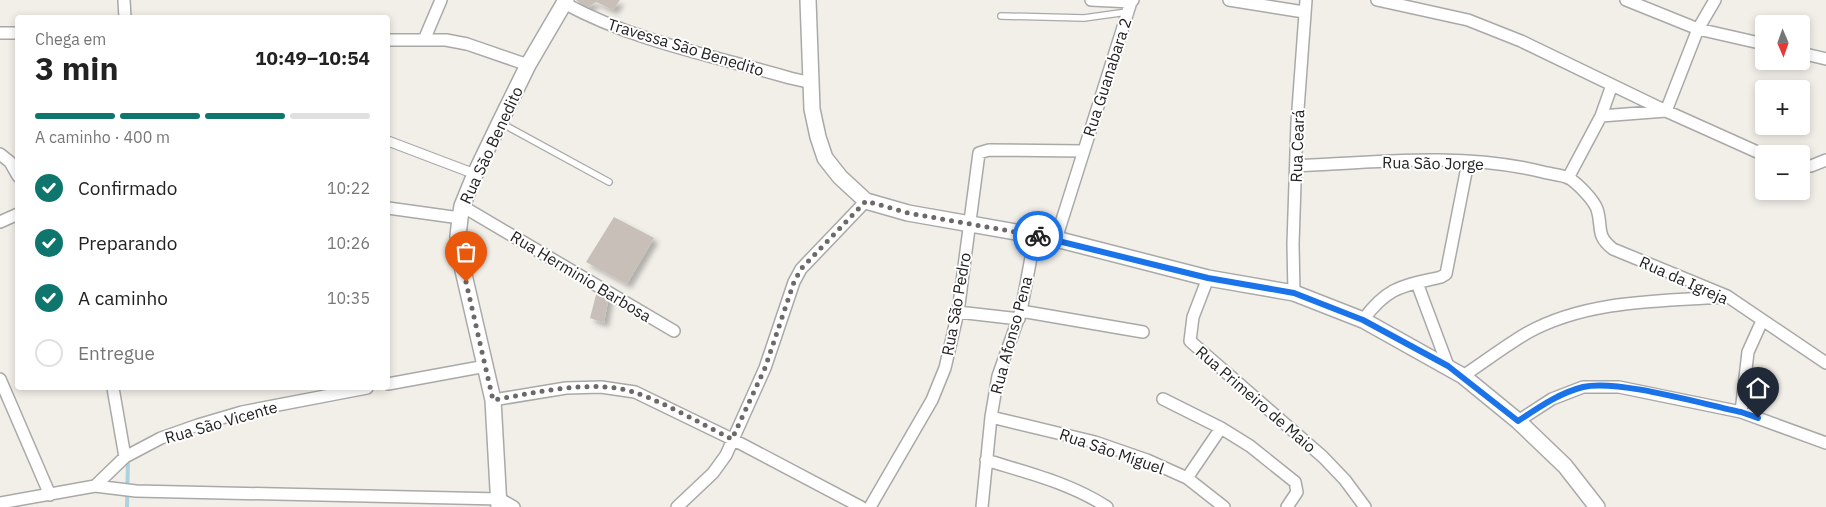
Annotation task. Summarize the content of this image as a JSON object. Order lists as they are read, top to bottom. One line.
{"streets":{"street":["Travessa São Benedito","Rua Guanabara 2","Rua São Benedito","Rua Ceará","Rua São Jorge","Rua Herminio Barbosa","Rua da Igreja","Rua São Pedro","Rua Afonso Pena","Rua Primeiro de Maio","Rua São Vicente","Rua São Miguel"]},"crossings":[["Travessa São Benedito","Rua São Benedito"],["Rua Guanabara 2","Rua São Pedro"],["Rua São Benedito","Rua Herminio Barbosa"],["Rua Ceará","Rua São Jorge"],["Rua São Jorge","Rua da Igreja"],["Rua Afonso Pena","Rua São Miguel"]],"north":"bottom","page":{"map_buttons":["+","−"],"heading":["3 min","Chega em","10:49–10:54"],"bar":"A caminho · 400 m","list":[["Confirmado","10:22"],["Preparando","10:26"],["A caminho","10:35"],"Entregue"]}}
